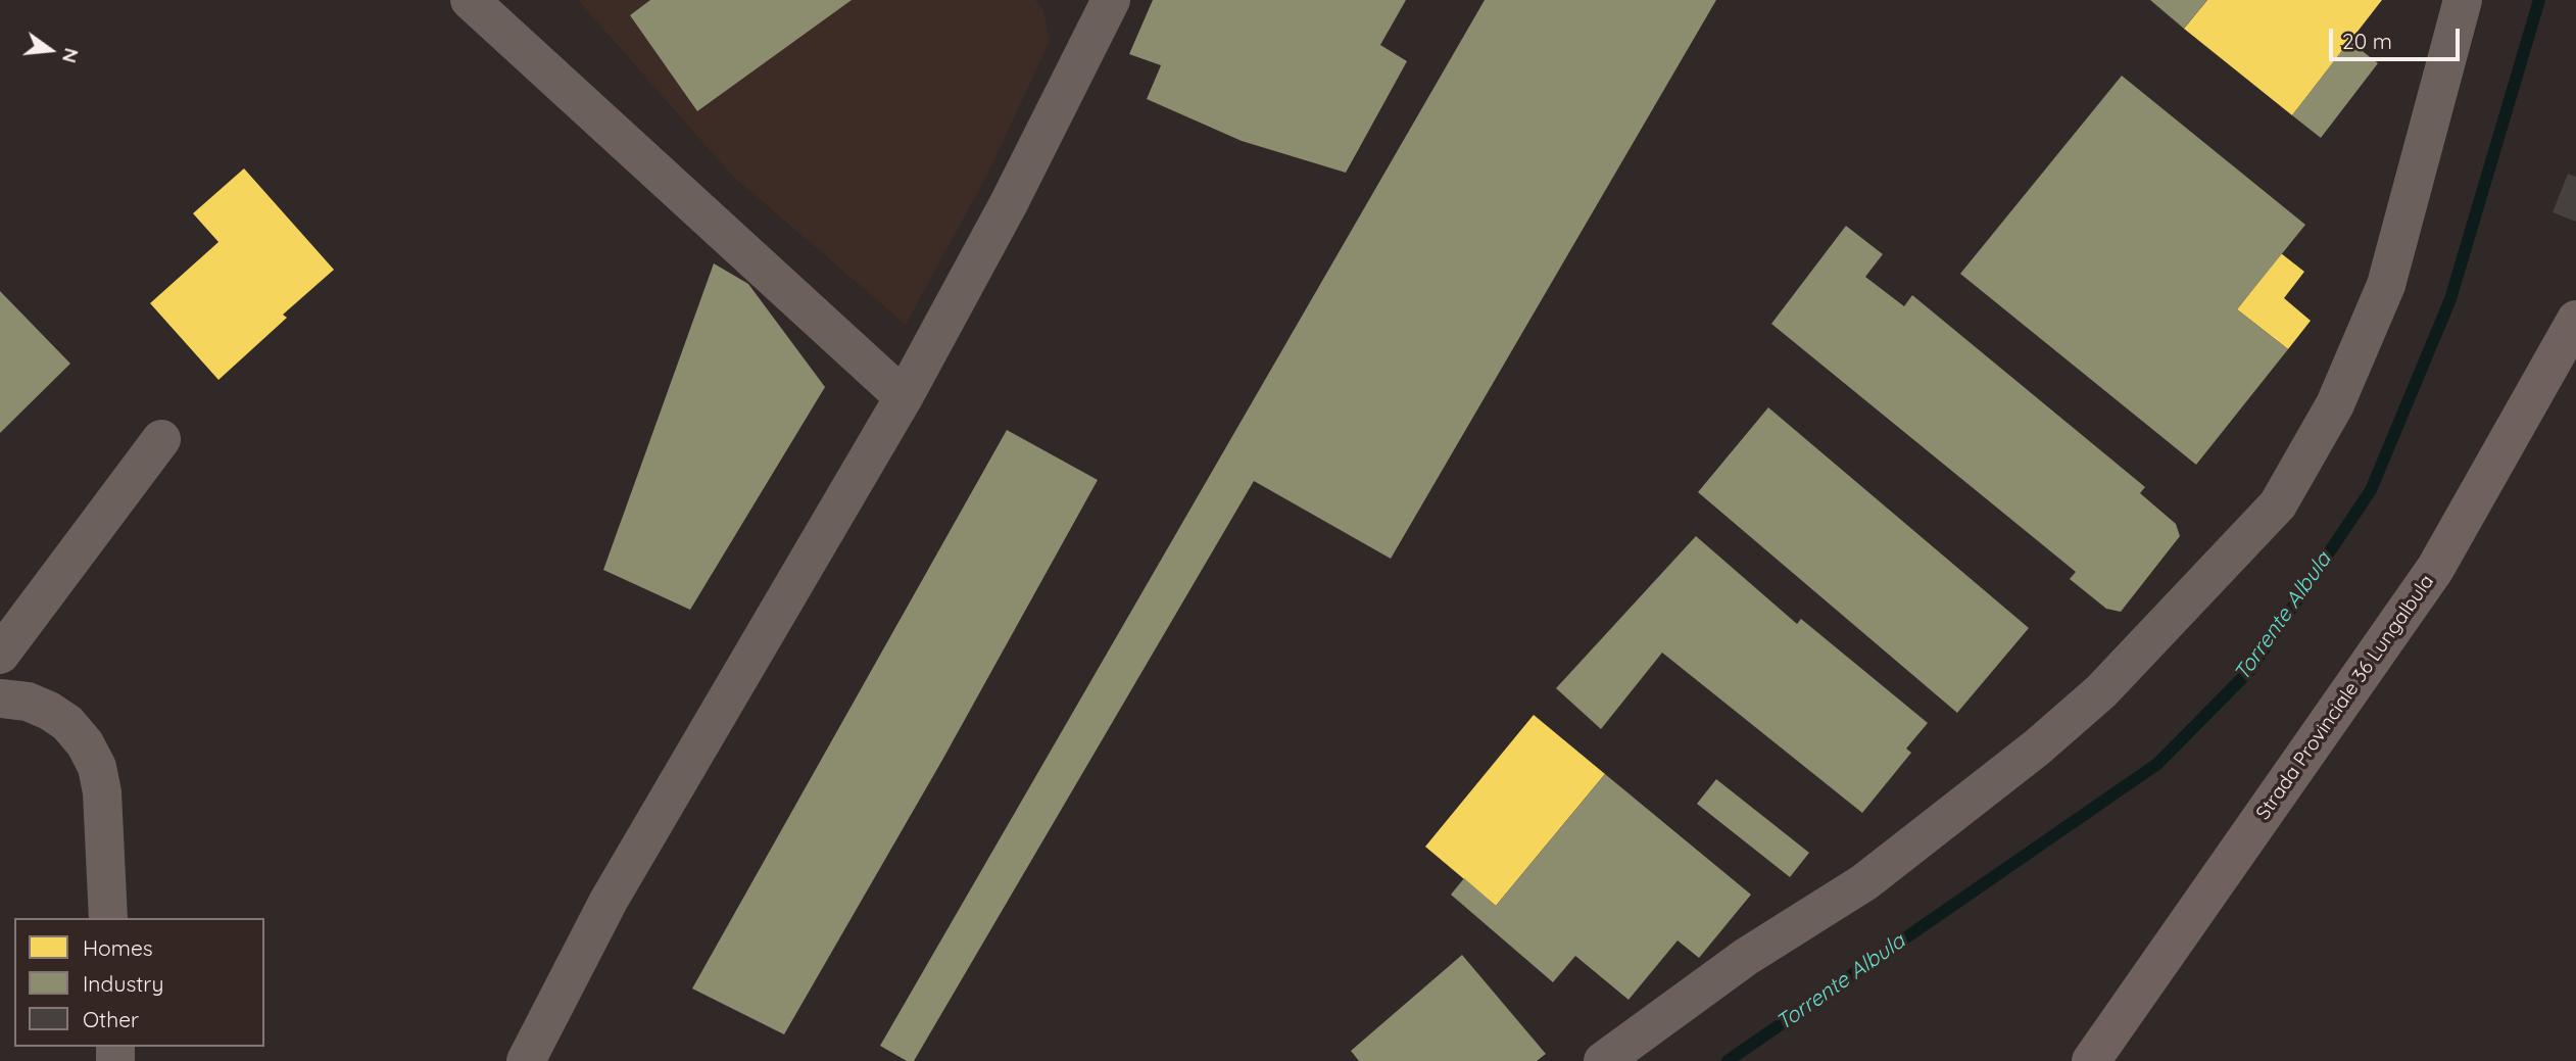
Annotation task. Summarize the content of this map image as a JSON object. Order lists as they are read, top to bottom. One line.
{"streets":{"main road":["Strada Provinciale 36 Lungalbula"]},"water":["Torrente Albula"],"legend":["Homes","Industry","Other"],"scale_bar":"20 m","north":"right"}
